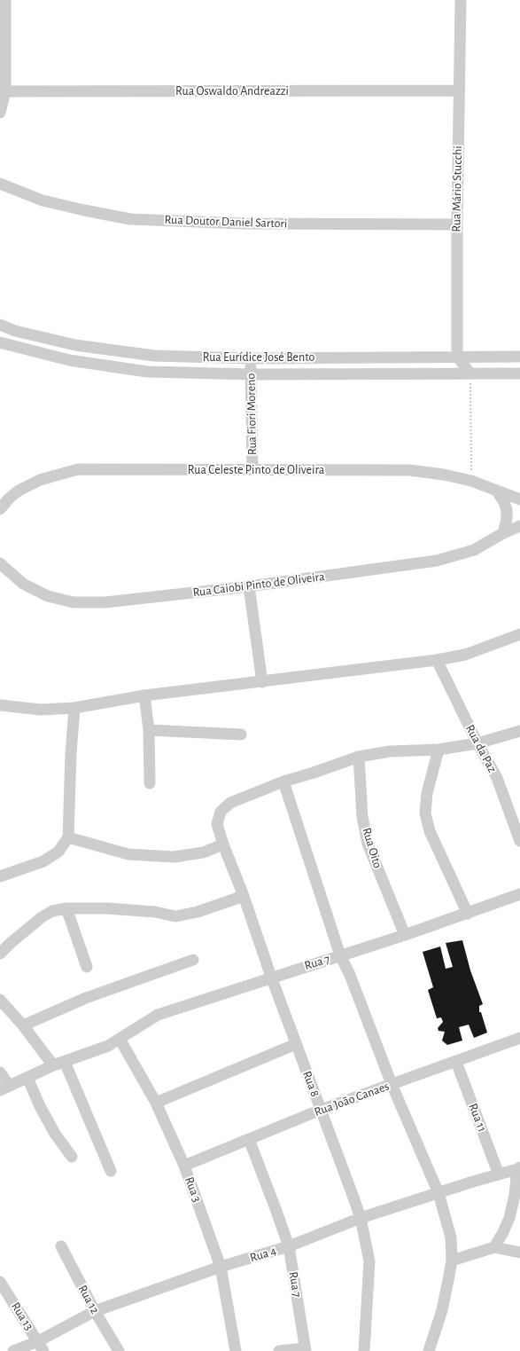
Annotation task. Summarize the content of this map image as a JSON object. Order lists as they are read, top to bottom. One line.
{"streets":{"street":["Rua Oswaldo Andreazzi","Rua Mário Stucchi","Rua Doutor Daniel Sartori","Rua Eurídice José Bento","Rua Fiori Moreno","Rua Celeste Pinto de Oliveira","Rua Caiobi Pinto de Oliveira","Rua da Paz","Rua Oito","Rua 7","Rua 8","Rua João Canaes","Rua 11","Rua 3","Rua 4","Rua 12","Rua 13"]},"crossings":[["Rua Oswaldo Andreazzi","Rua Mário Stucchi"],["Rua Mário Stucchi","Rua Doutor Daniel Sartori"],["Rua Mário Stucchi","Rua Eurídice José Bento"],["Rua Eurídice José Bento","Rua Fiori Moreno"],["Rua Fiori Moreno","Rua Celeste Pinto de Oliveira"],["Rua Oito","Rua 7"],["Rua 7","Rua 8"],["Rua 7","Rua João Canaes"],["Rua 7","Rua 3"],["Rua 7","Rua 4"],["Rua 8","Rua João Canaes"],["Rua 8","Rua 4"],["Rua João Canaes","Rua 11"],["Rua João Canaes","Rua 3"],["Rua 11","Rua 4"],["Rua 3","Rua 4"],["Rua 4","Rua 12"],["Rua 4","Rua 13"]]}
